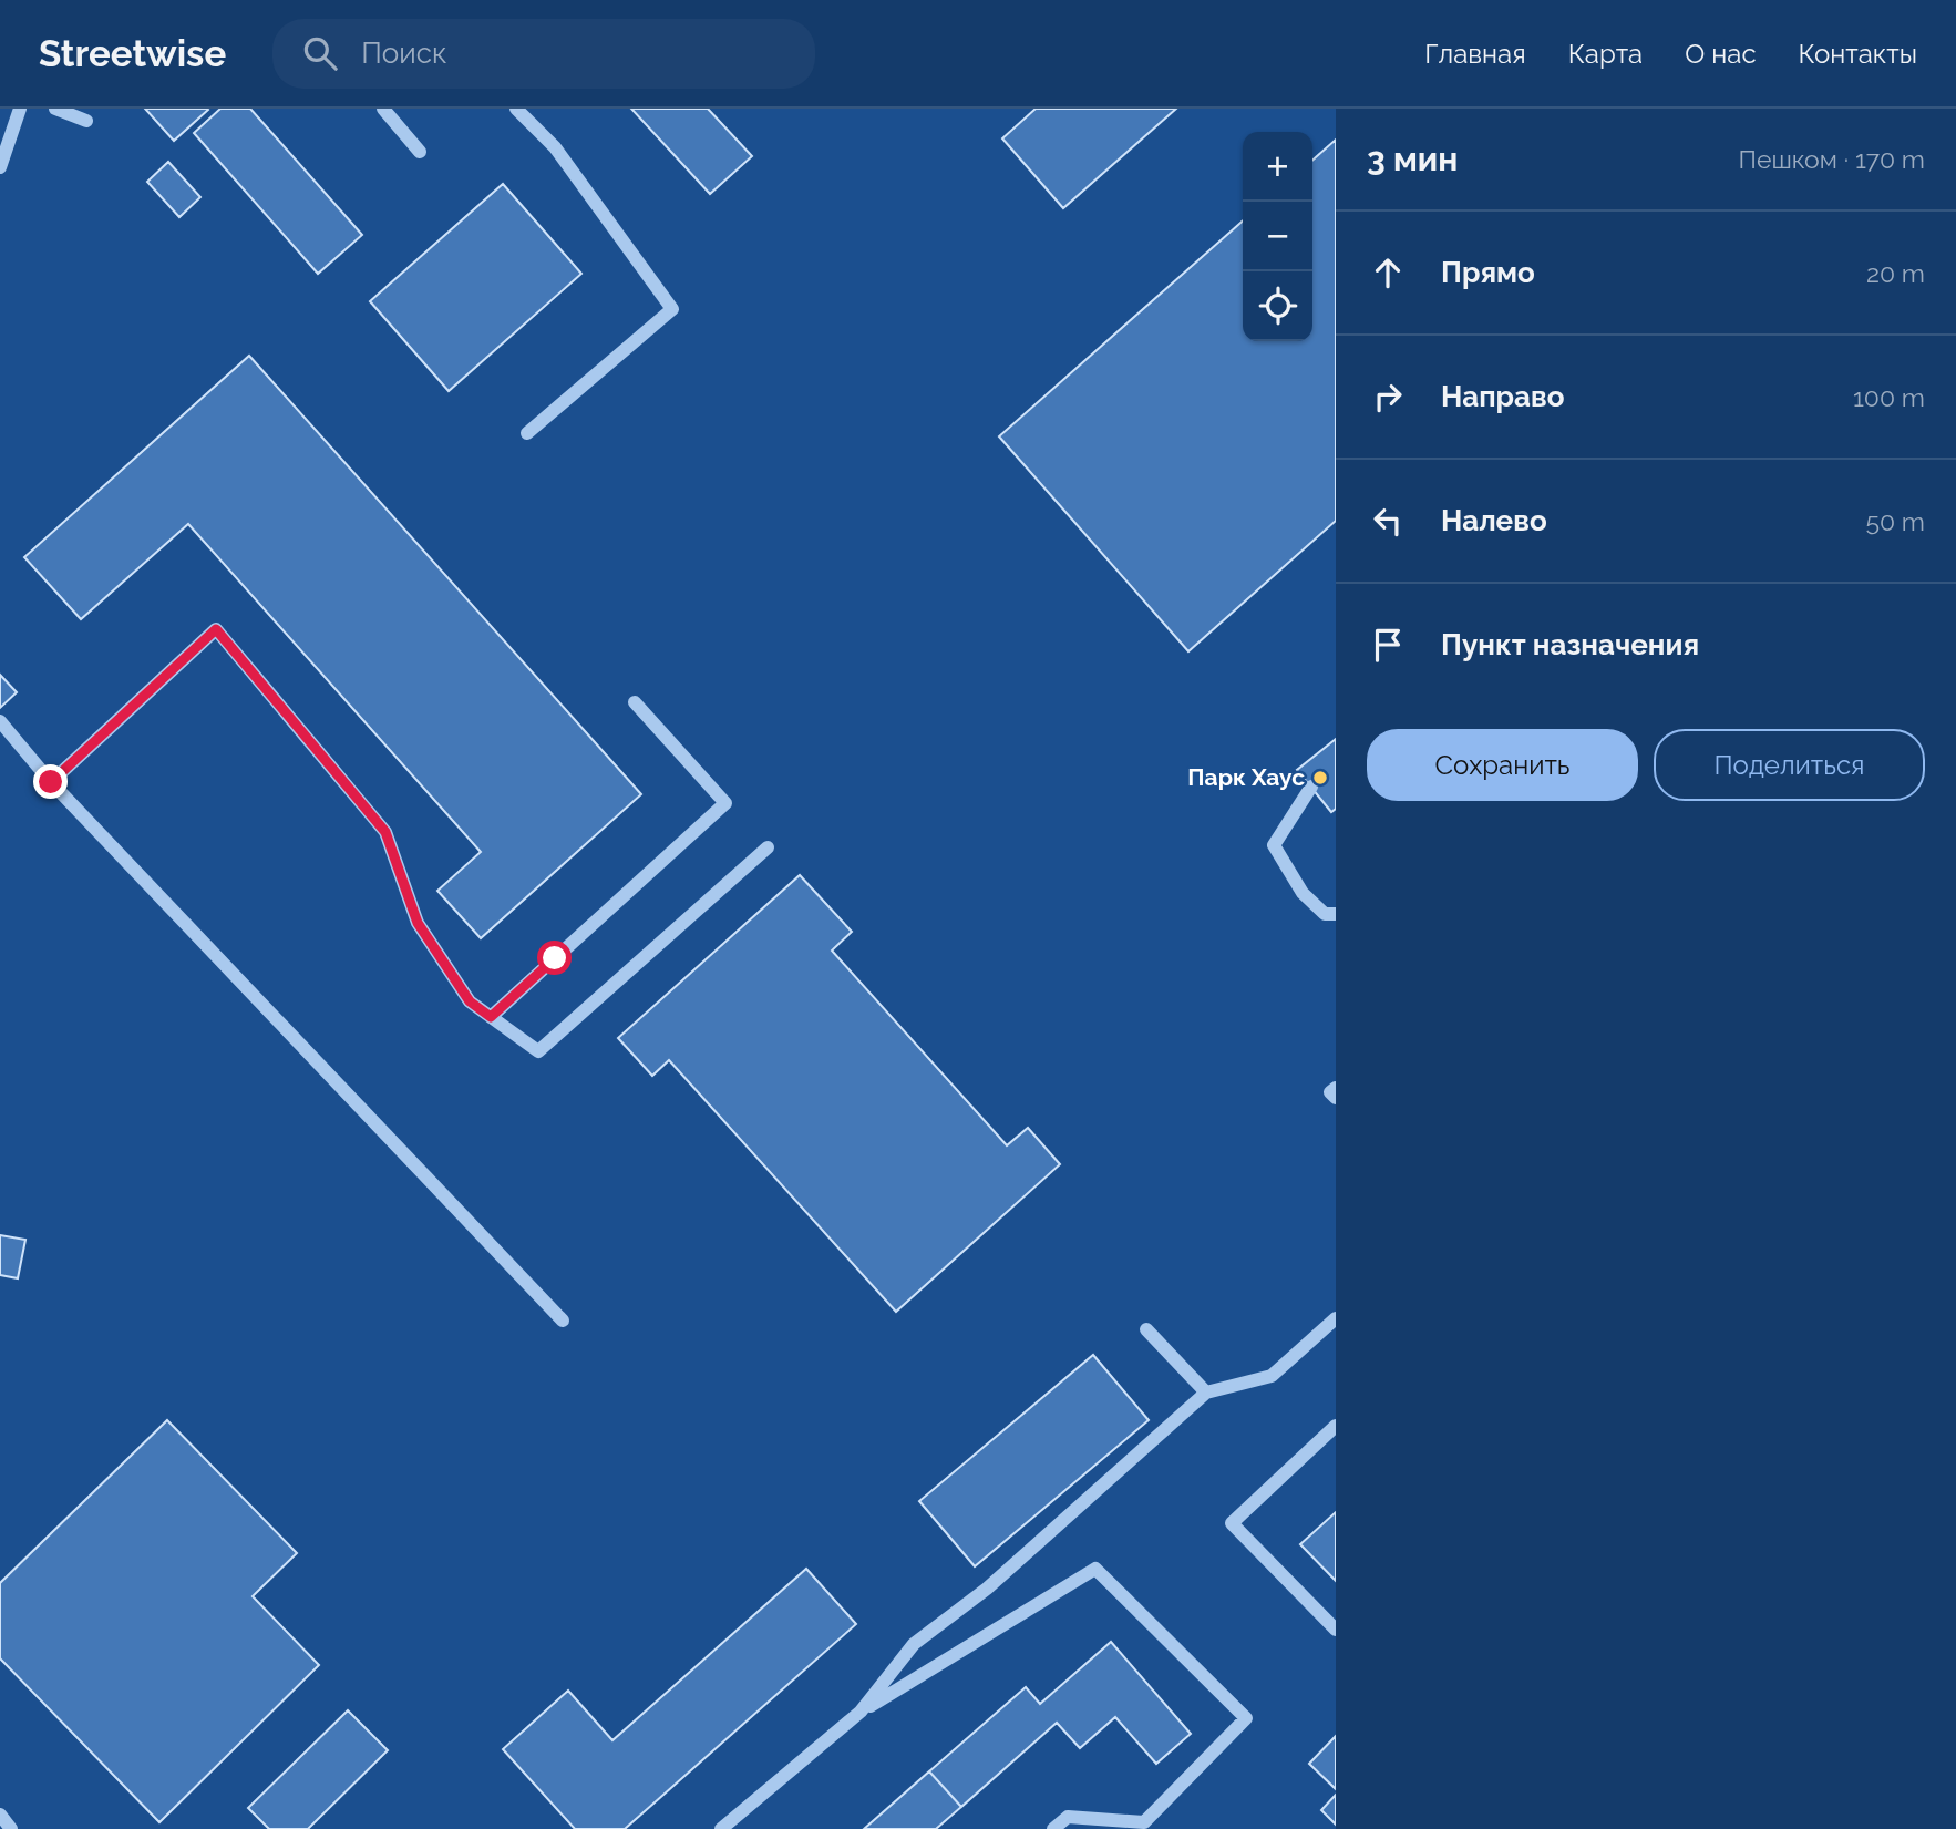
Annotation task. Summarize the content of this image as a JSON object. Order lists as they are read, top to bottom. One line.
{"places":["Парк Хаус"],"page":{"header":"Streetwise","search":"Поиск","nav":["Главная","Карта","О нас","Контакты"],"heading":["3 мин","Пешком · 170 m"],"map_buttons":["+","−"],"list":[["Прямо","20 m"],["Направо","100 m"],["Налево","50 m"],"Пункт назначения"],"buttons":["Сохранить","Поделиться"]}}
